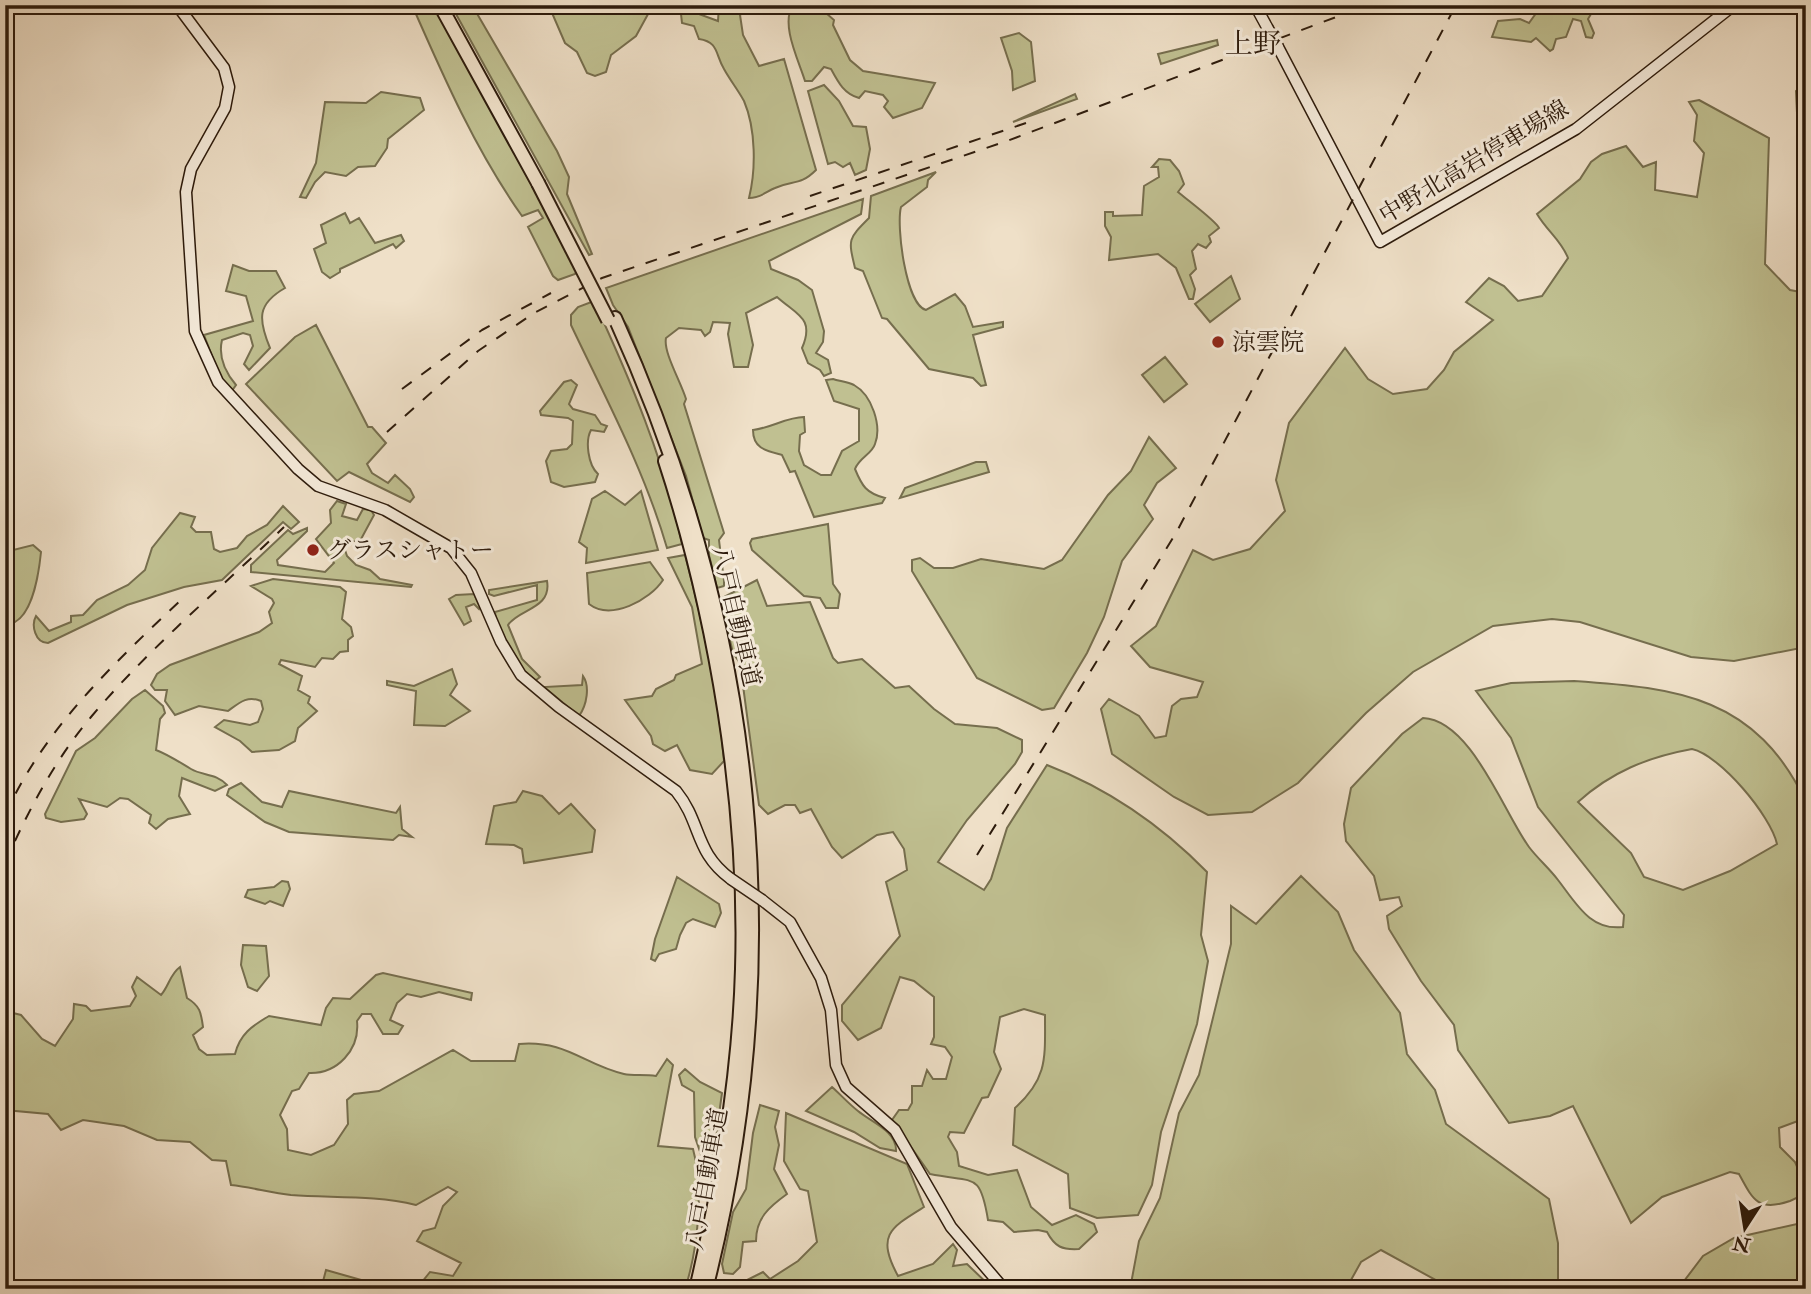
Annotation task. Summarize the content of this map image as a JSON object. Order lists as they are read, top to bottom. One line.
{"streets":{"highway":["八戸自動車道"],"street":["中野北高岩停車場線"]},"districts":["上野"],"places":["涼雲院","グラスシャトー"],"north":"bottom"}
